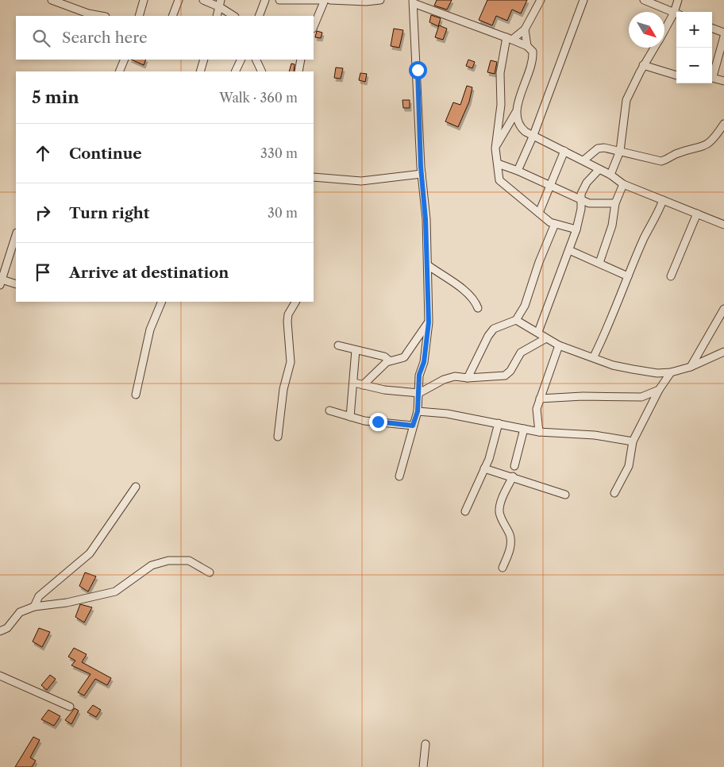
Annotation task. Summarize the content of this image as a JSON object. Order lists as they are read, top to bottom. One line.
{"north":"bottom right","page":{"map_buttons":["+","−"],"search":"Search here","heading":["5 min","Walk · 360 m"],"list":[["Continue","330 m"],["Turn right","30 m"],"Arrive at destination"]}}
